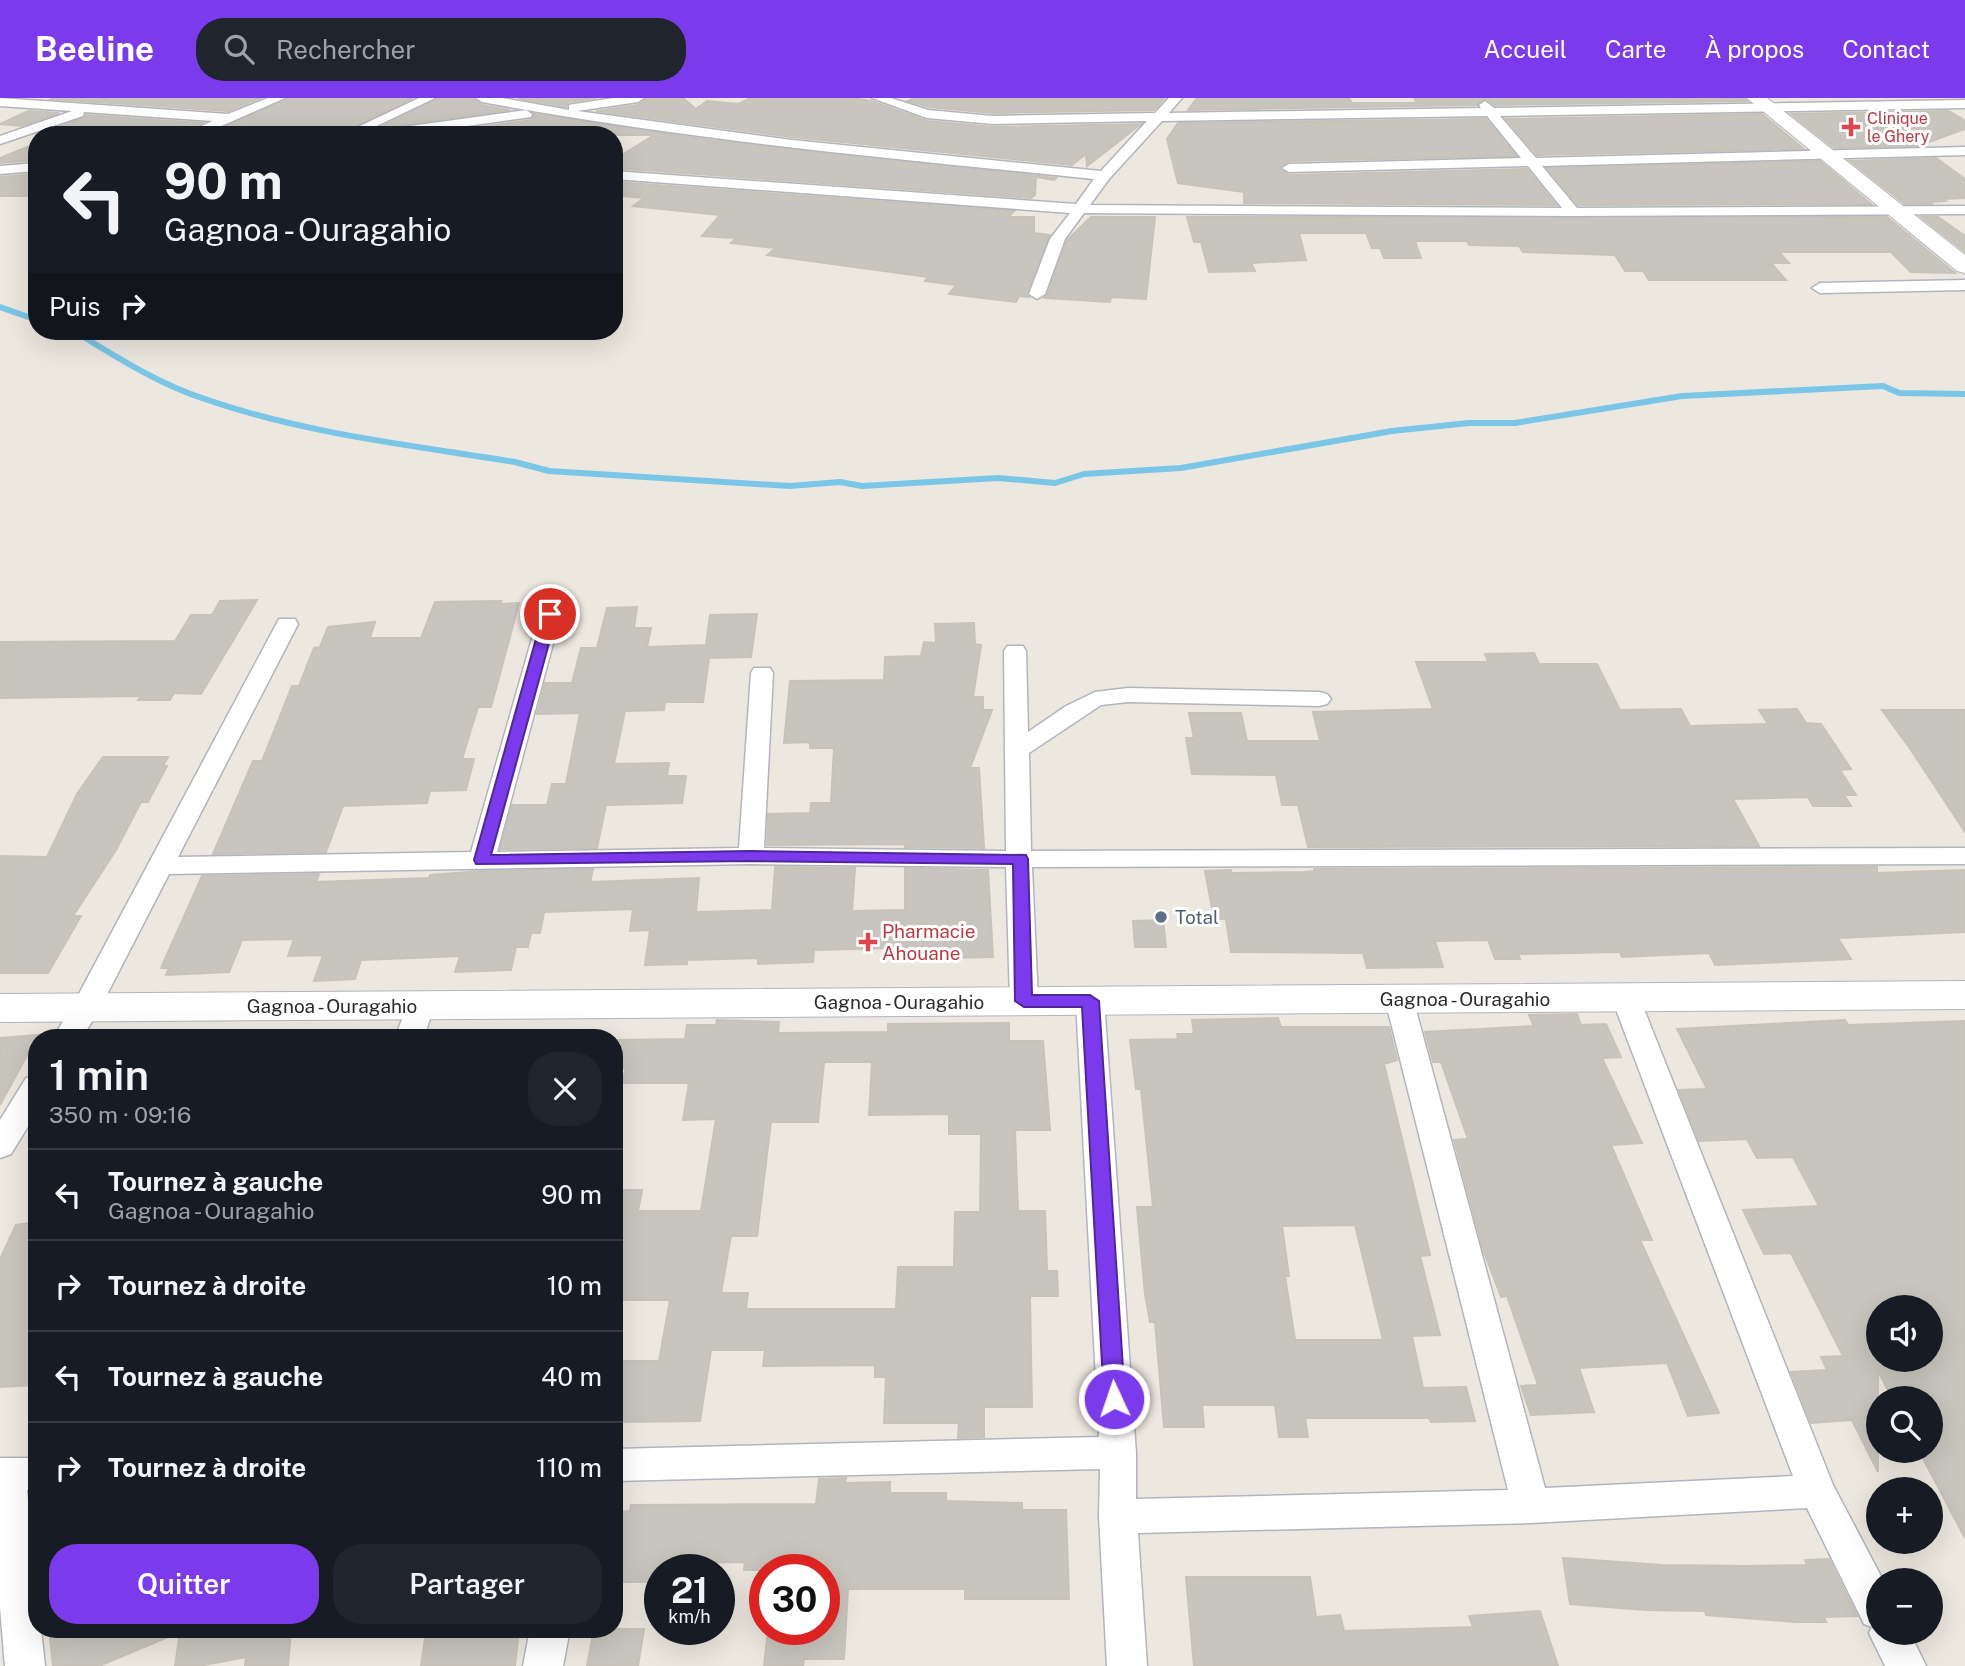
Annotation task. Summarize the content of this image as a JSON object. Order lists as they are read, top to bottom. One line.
{"streets":{"main road":["Gagnoa - Ouragahio"]},"places":{"health":["Clinique le Ghery","Pharmacie Ahouane"],"other":["Total"]},"page":{"header":"Beeline","search":"Rechercher","nav":["Accueil","Carte","À propos","Contact"],"turn":["90 m","Gagnoa - Ouragahio"],"then":"Puis","heading":["1 min","350 m · 09:16"],"list":[{"name":"Tournez à gauche","note":"Gagnoa - Ouragahio","value":"90 m"},{"name":"Tournez à droite","value":"10 m"},{"name":"Tournez à gauche","value":"40 m"},{"name":"Tournez à droite","value":"110 m"}],"map_buttons":["+","−"],"buttons":["Quitter","Partager"],"speed":"21 km/h","limit":"30"}}
